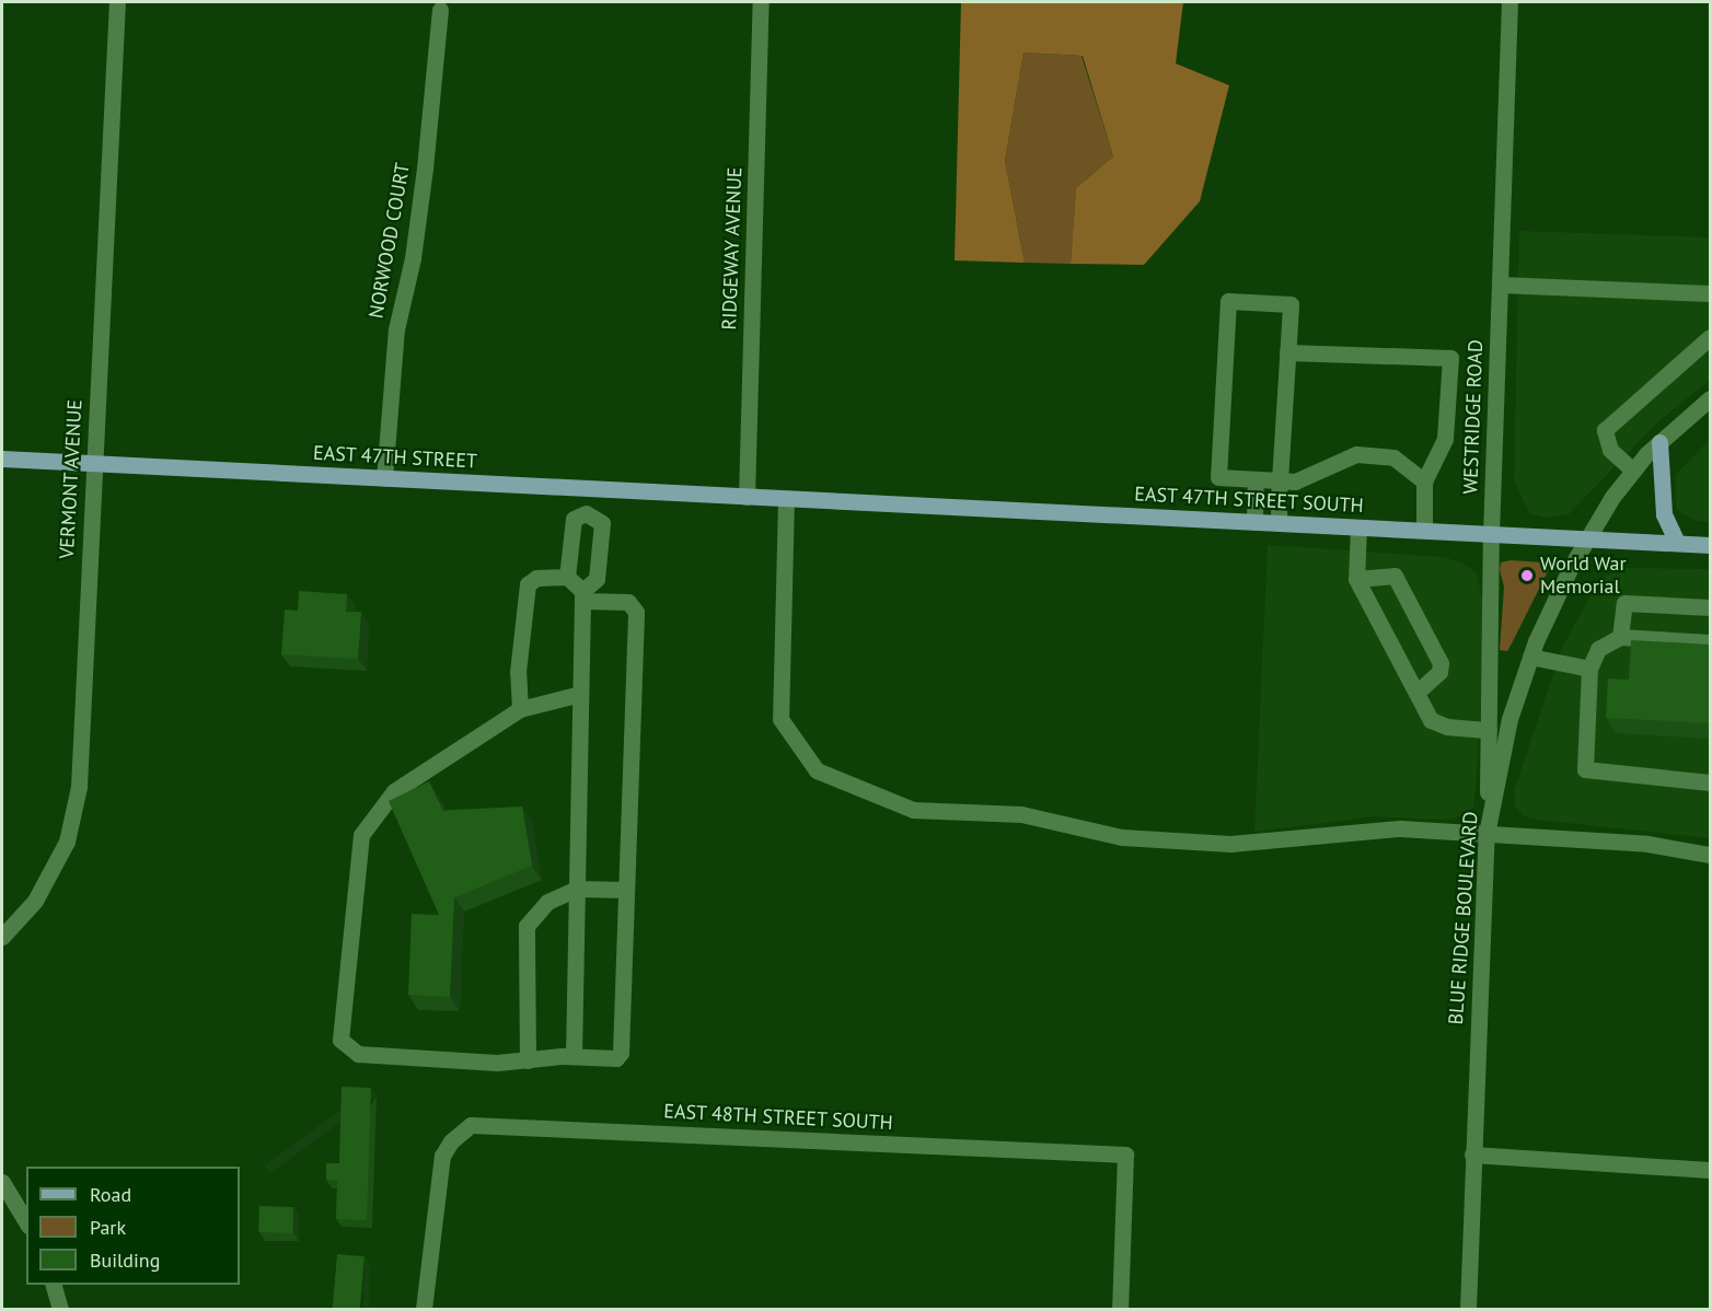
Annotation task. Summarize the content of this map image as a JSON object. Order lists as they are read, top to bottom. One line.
{"streets":{"main road":["EAST 47TH STREET","EAST 47TH STREET SOUTH"],"street":["NORWOOD COURT","RIDGEWAY AVENUE","WESTRIDGE ROAD","VERMONT AVENUE","BLUE RIDGE BOULEVARD","EAST 48TH STREET SOUTH"]},"crossings":[["NORWOOD COURT","EAST 47TH STREET"],["RIDGEWAY AVENUE","EAST 47TH STREET"],["WESTRIDGE ROAD","EAST 47TH STREET SOUTH"],["WESTRIDGE ROAD","BLUE RIDGE BOULEVARD"],["EAST 47TH STREET","VERMONT AVENUE"],["EAST 47TH STREET","EAST 47TH STREET SOUTH"],["EAST 47TH STREET SOUTH","BLUE RIDGE BOULEVARD"]],"places":["World War Memorial"],"legend":["Road","Park","Building"]}
